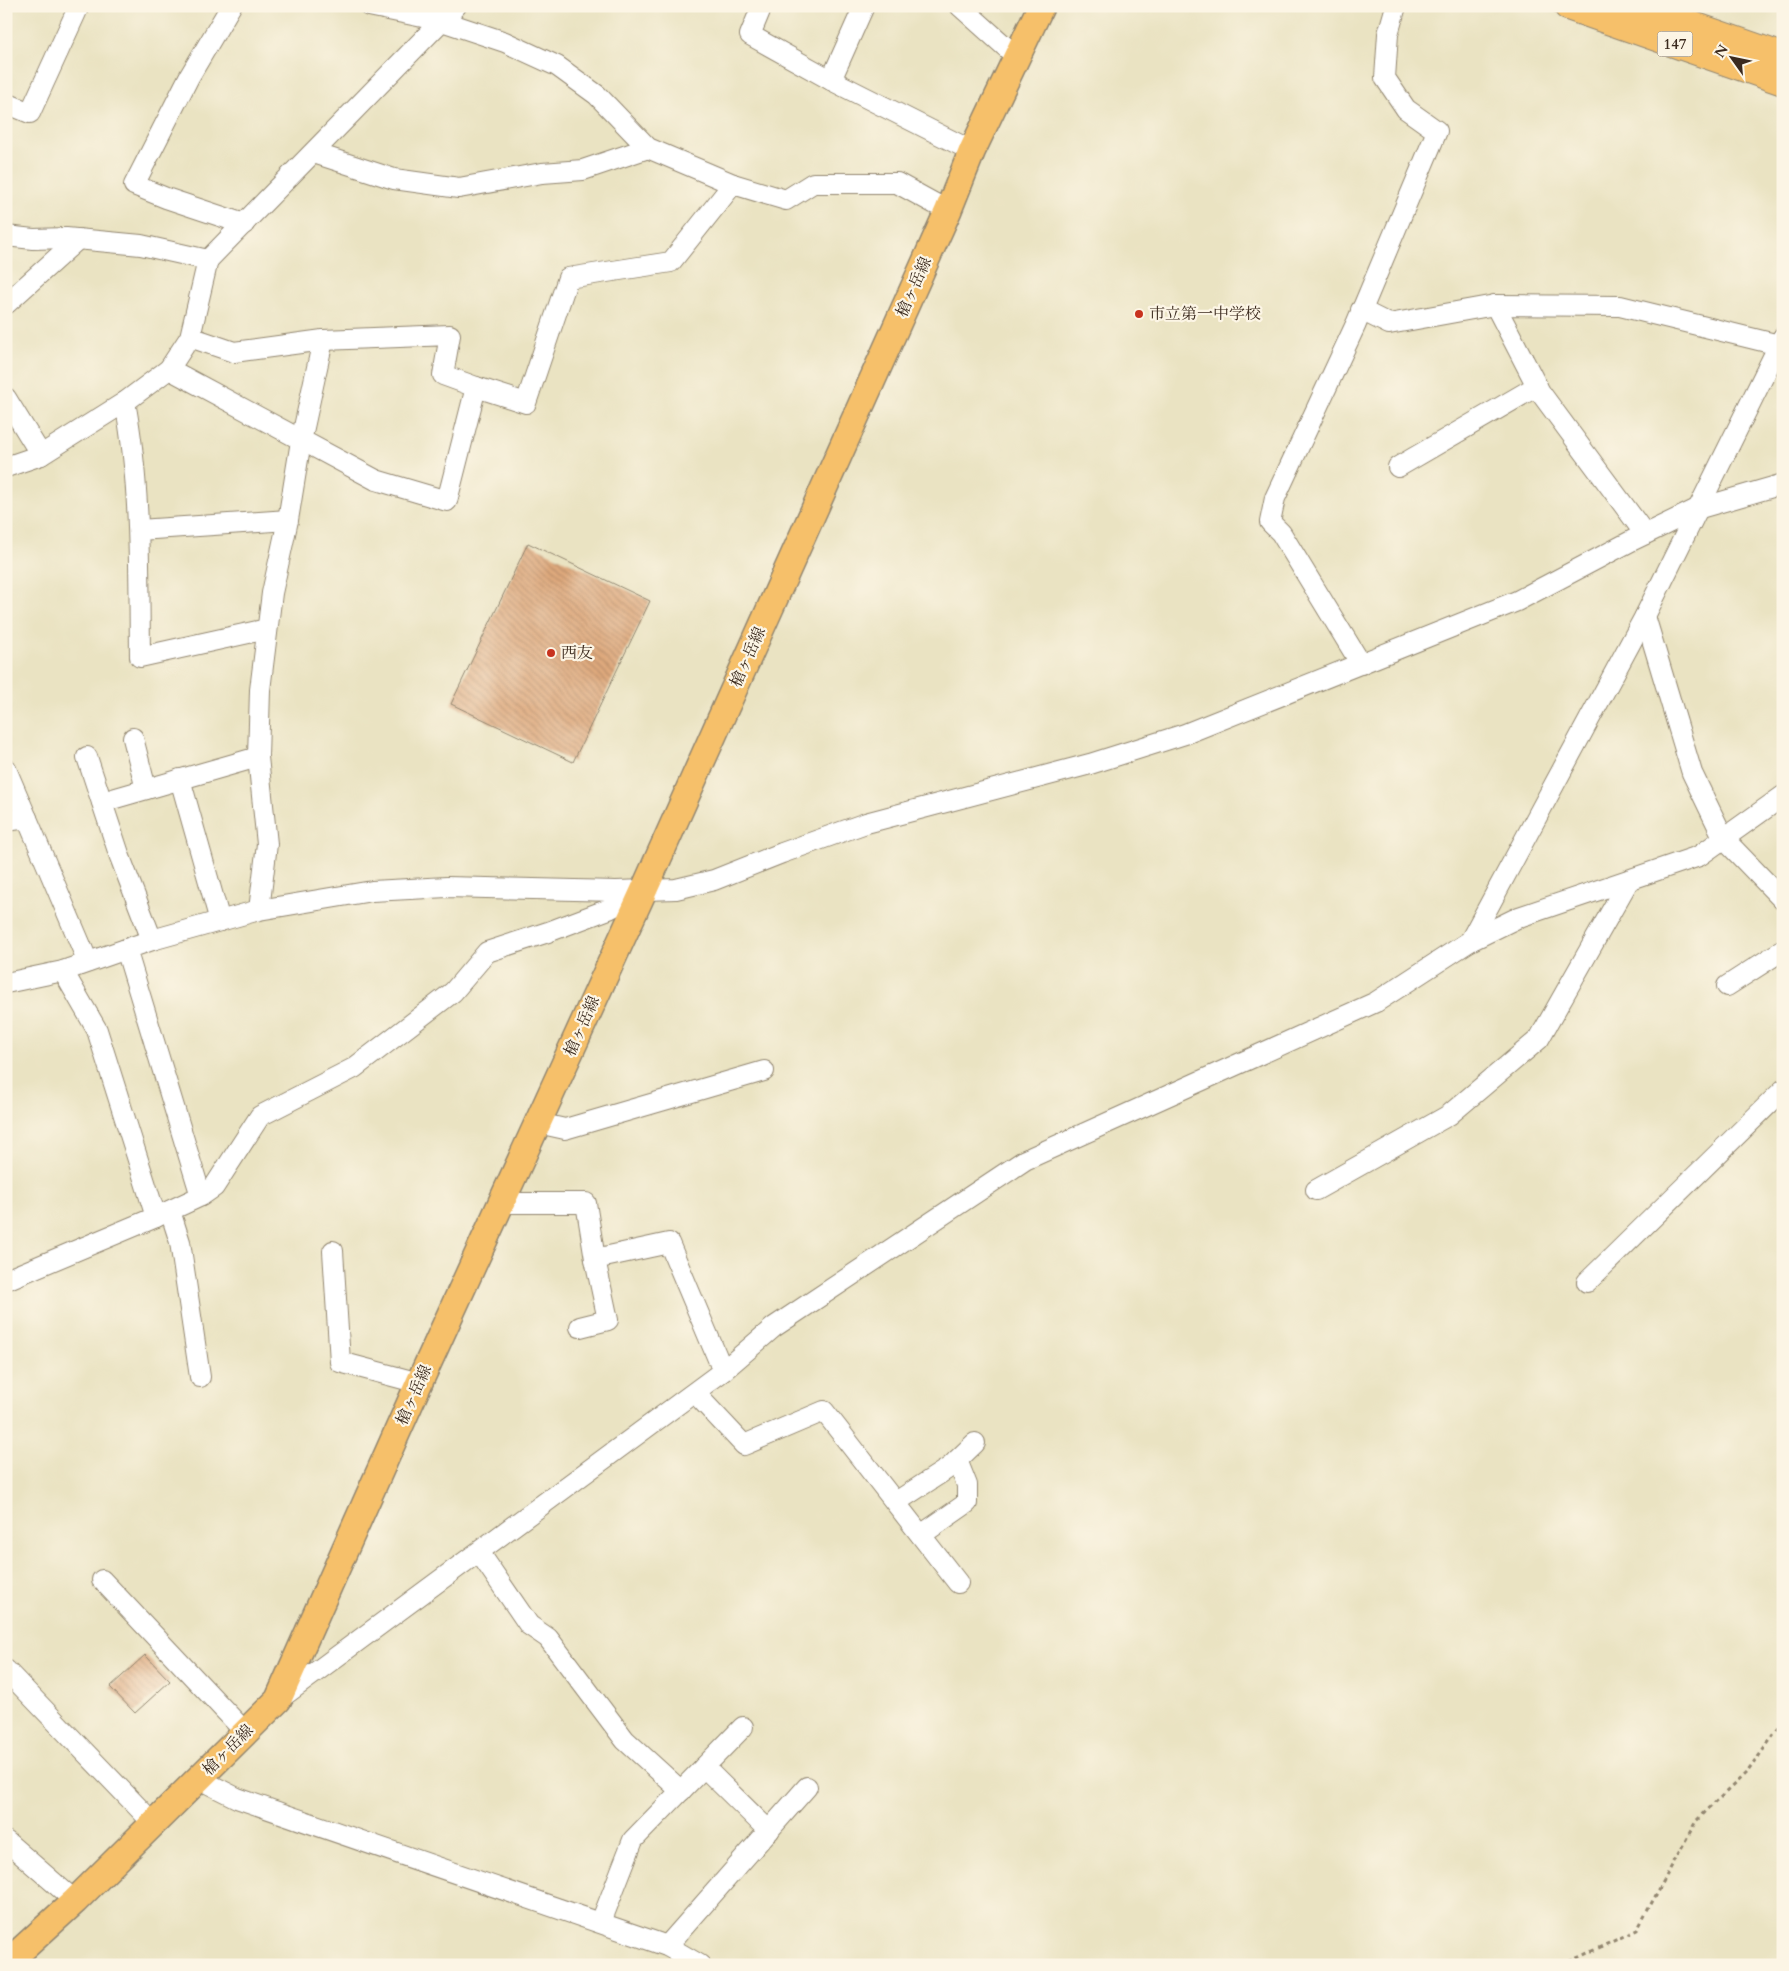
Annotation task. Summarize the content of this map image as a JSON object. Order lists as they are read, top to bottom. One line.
{"streets":{"highway":["147"],"main road":["槍ヶ岳線"]},"places":["市立第一中学校","西友"],"north":"top left"}
